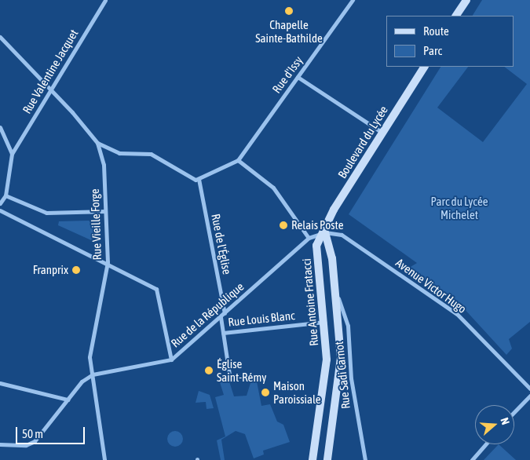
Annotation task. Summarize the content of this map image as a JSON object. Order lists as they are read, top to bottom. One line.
{"streets":{"main road":["Boulevard du Lycée","Rue Antoine Fratacci"],"street":["Rue Valentine Jacquet","Rue d'Issy","Rue Vieille Forge","Rue de l'Église","Avenue Victor Hugo","Rue de la République","Rue Louis Blanc","Rue Sadi Carnot"]},"crossings":[["Boulevard du Lycée","Avenue Victor Hugo"],["Boulevard du Lycée","Rue Antoine Fratacci"],["Boulevard du Lycée","Rue de la République"],["Rue Vieille Forge","Rue de la République"],["Rue de l'Église","Rue de la République"],["Avenue Victor Hugo","Rue Antoine Fratacci"],["Avenue Victor Hugo","Rue de la République"],["Rue Antoine Fratacci","Rue de la République"],["Rue Antoine Fratacci","Rue Louis Blanc"]],"parks":["Parc du Lycée Michelet"],"places":["Chapelle Sainte-Bathilde","Relais Poste","Franprix","Église Saint-Rémy","Maison Paroissiale"],"legend":["Route","Parc"],"scale_bar":"50 m","north":"right"}
